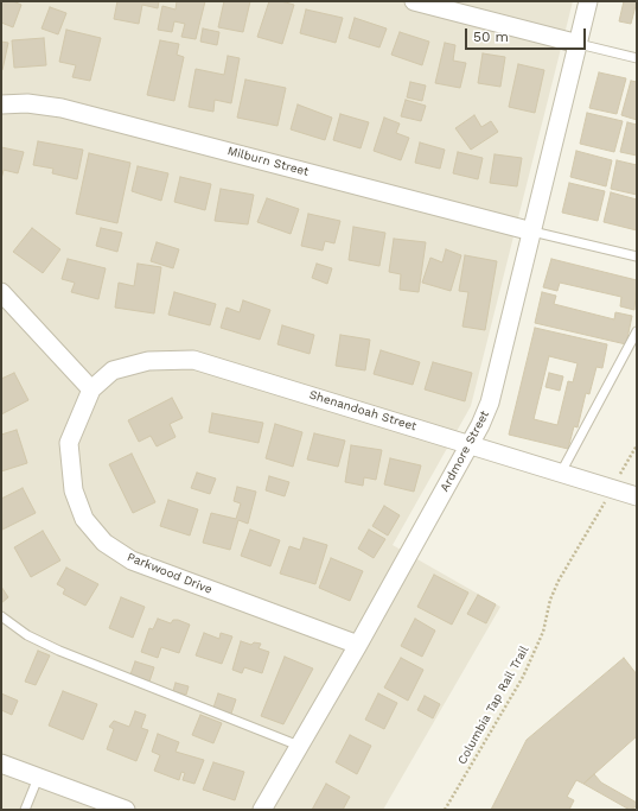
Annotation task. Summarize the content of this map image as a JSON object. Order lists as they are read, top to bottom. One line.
{"streets":{"street":["Milburn Street","Shenandoah Street","Ardmore Street","Parkwood Drive"],"path":["Columbia Tap Rail Trail"]},"crossings":[["Milburn Street","Ardmore Street"],["Shenandoah Street","Ardmore Street"],["Shenandoah Street","Parkwood Drive"],["Ardmore Street","Parkwood Drive"]],"scale_bar":"50 m"}
